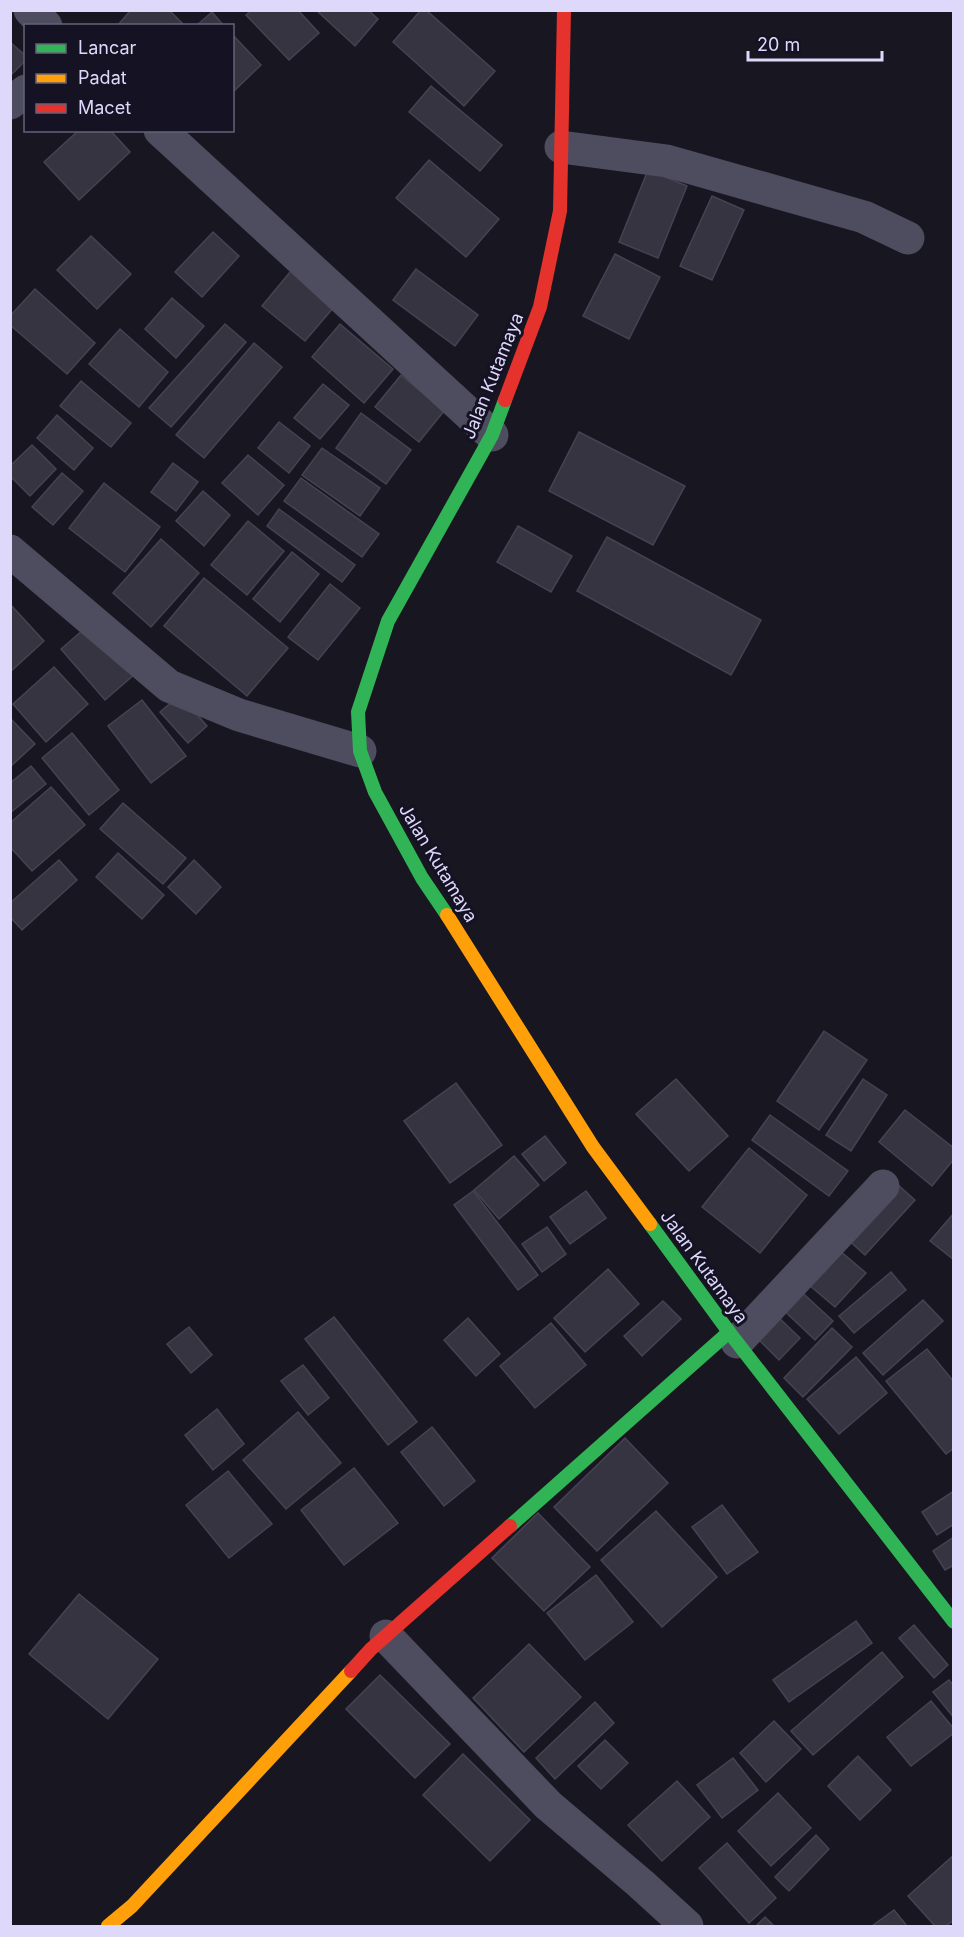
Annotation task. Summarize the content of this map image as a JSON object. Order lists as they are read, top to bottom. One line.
{"streets":{"main road":["Jalan Kutamaya"]},"legend":["Lancar","Padat","Macet"],"scale_bar":"20 m"}
